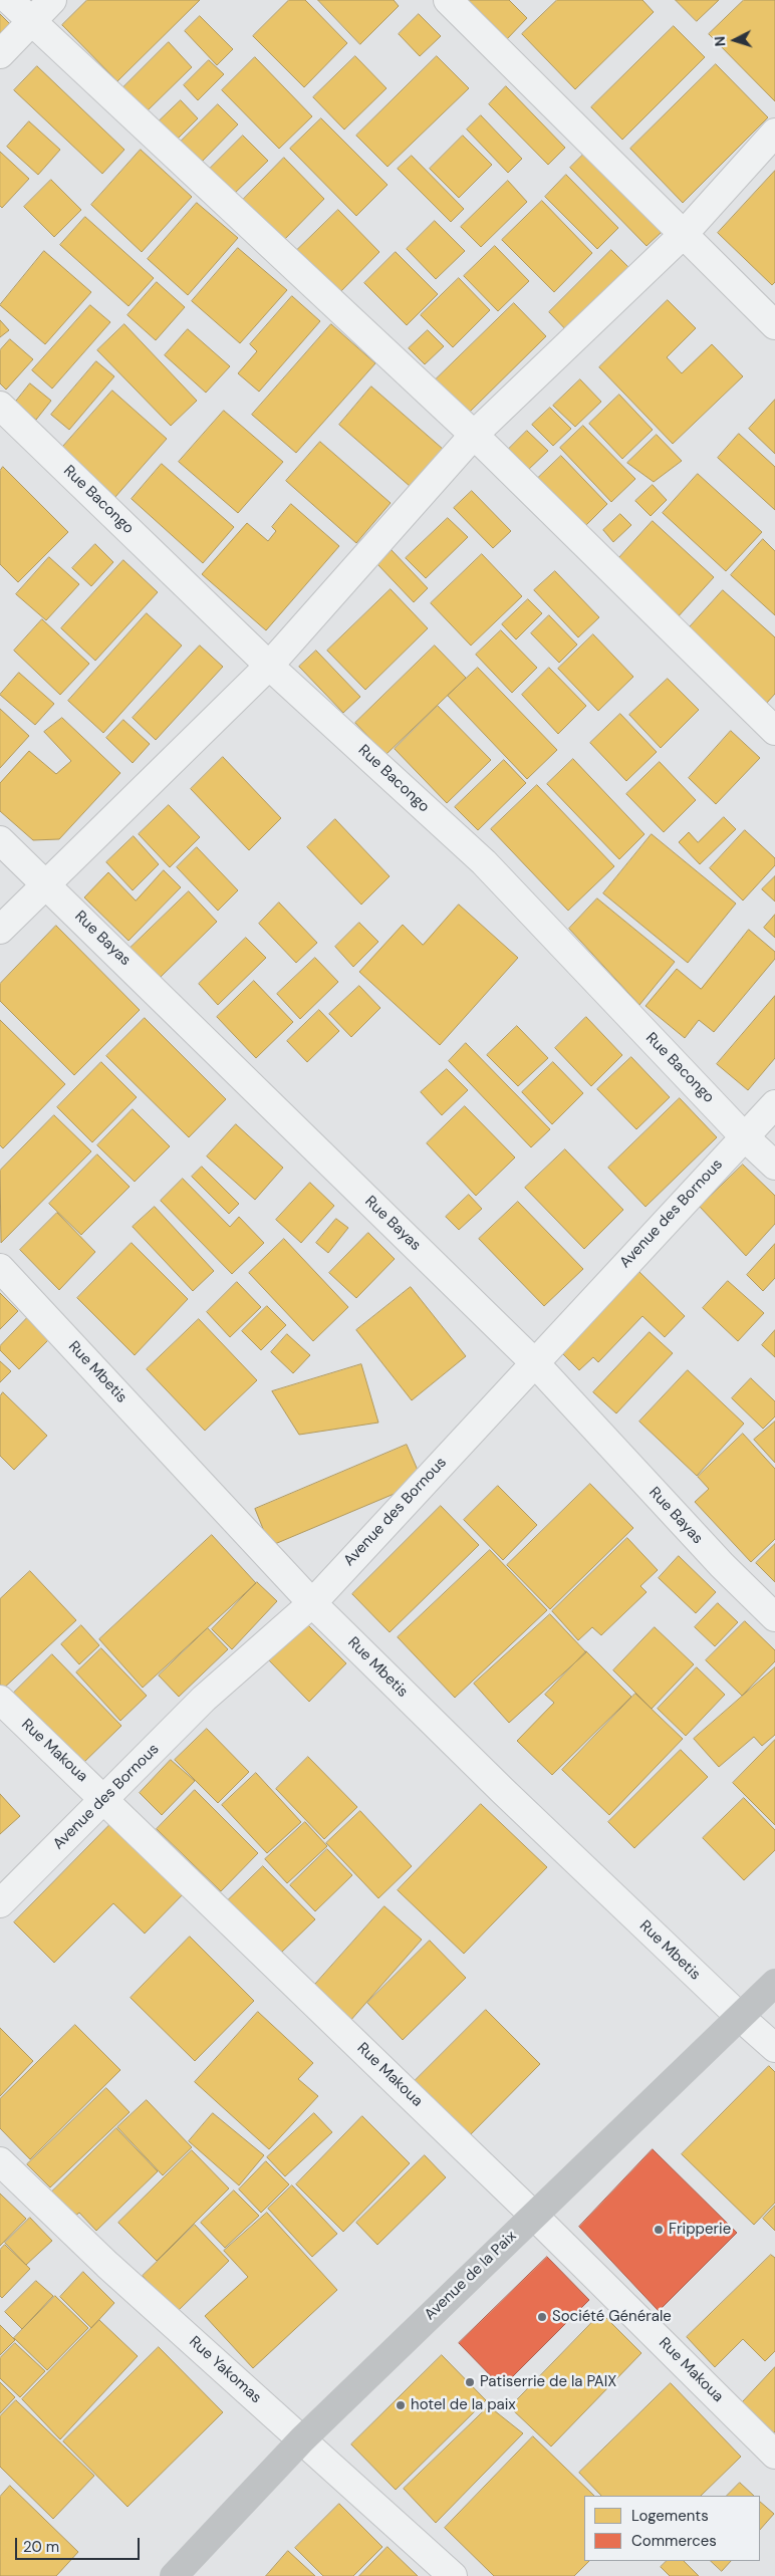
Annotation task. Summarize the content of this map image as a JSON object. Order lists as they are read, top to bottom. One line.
{"streets":{"main road":["Avenue de la Paix"],"street":["Rue Bacongo","Rue Bayas","Avenue des Bornous","Rue Mbetis","Rue Makoua","Rue Yakomas"]},"crossings":[["Rue Bacongo","Avenue des Bornous"],["Rue Bayas","Avenue des Bornous"],["Avenue des Bornous","Rue Mbetis"],["Avenue des Bornous","Rue Makoua"],["Rue Mbetis","Avenue de la Paix"],["Rue Makoua","Avenue de la Paix"],["Avenue de la Paix","Rue Yakomas"]],"places":["Fripperie","Société Générale","Patiserrie de la PAIX","hotel de la paix"],"legend":["Logements","Commerces"],"scale_bar":"20 m","north":"left"}
